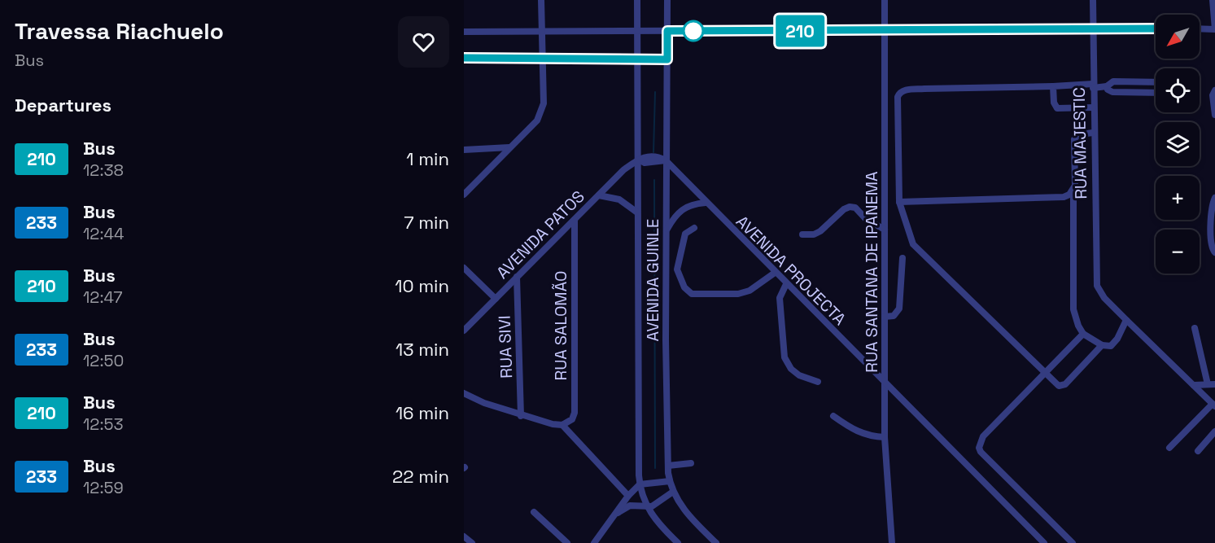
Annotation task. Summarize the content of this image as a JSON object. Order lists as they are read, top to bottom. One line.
{"streets":{"street":["RUA MAJESTIC","AVENIDA PATOS","AVENIDA PROJECTA","RUA SANTANA DE IPANEMA","AVENIDA GUINLE","RUA SALOMÃO","RUA SIVI"]},"crossings":[["AVENIDA PATOS","AVENIDA GUINLE"],["AVENIDA PATOS","RUA SALOMÃO"],["AVENIDA PATOS","RUA SIVI"],["AVENIDA PROJECTA","RUA SANTANA DE IPANEMA"],["AVENIDA PROJECTA","AVENIDA GUINLE"]],"lines":["bus line 210"],"north":"bottom left","page":{"heading":[["Travessa Riachuelo","Bus"],"Departures"],"on_map":"210","map_buttons":["+","−"],"list":[{"mark":"210","name":"Bus","note":"12:38","value":"1 min"},{"mark":"233","name":"Bus","note":"12:44","value":"7 min"},{"mark":"210","name":"Bus","note":"12:47","value":"10 min"},{"mark":"233","name":"Bus","note":"12:50","value":"13 min"},{"mark":"210","name":"Bus","note":"12:53","value":"16 min"},{"mark":"233","name":"Bus","note":"12:59","value":"22 min"}]}}
